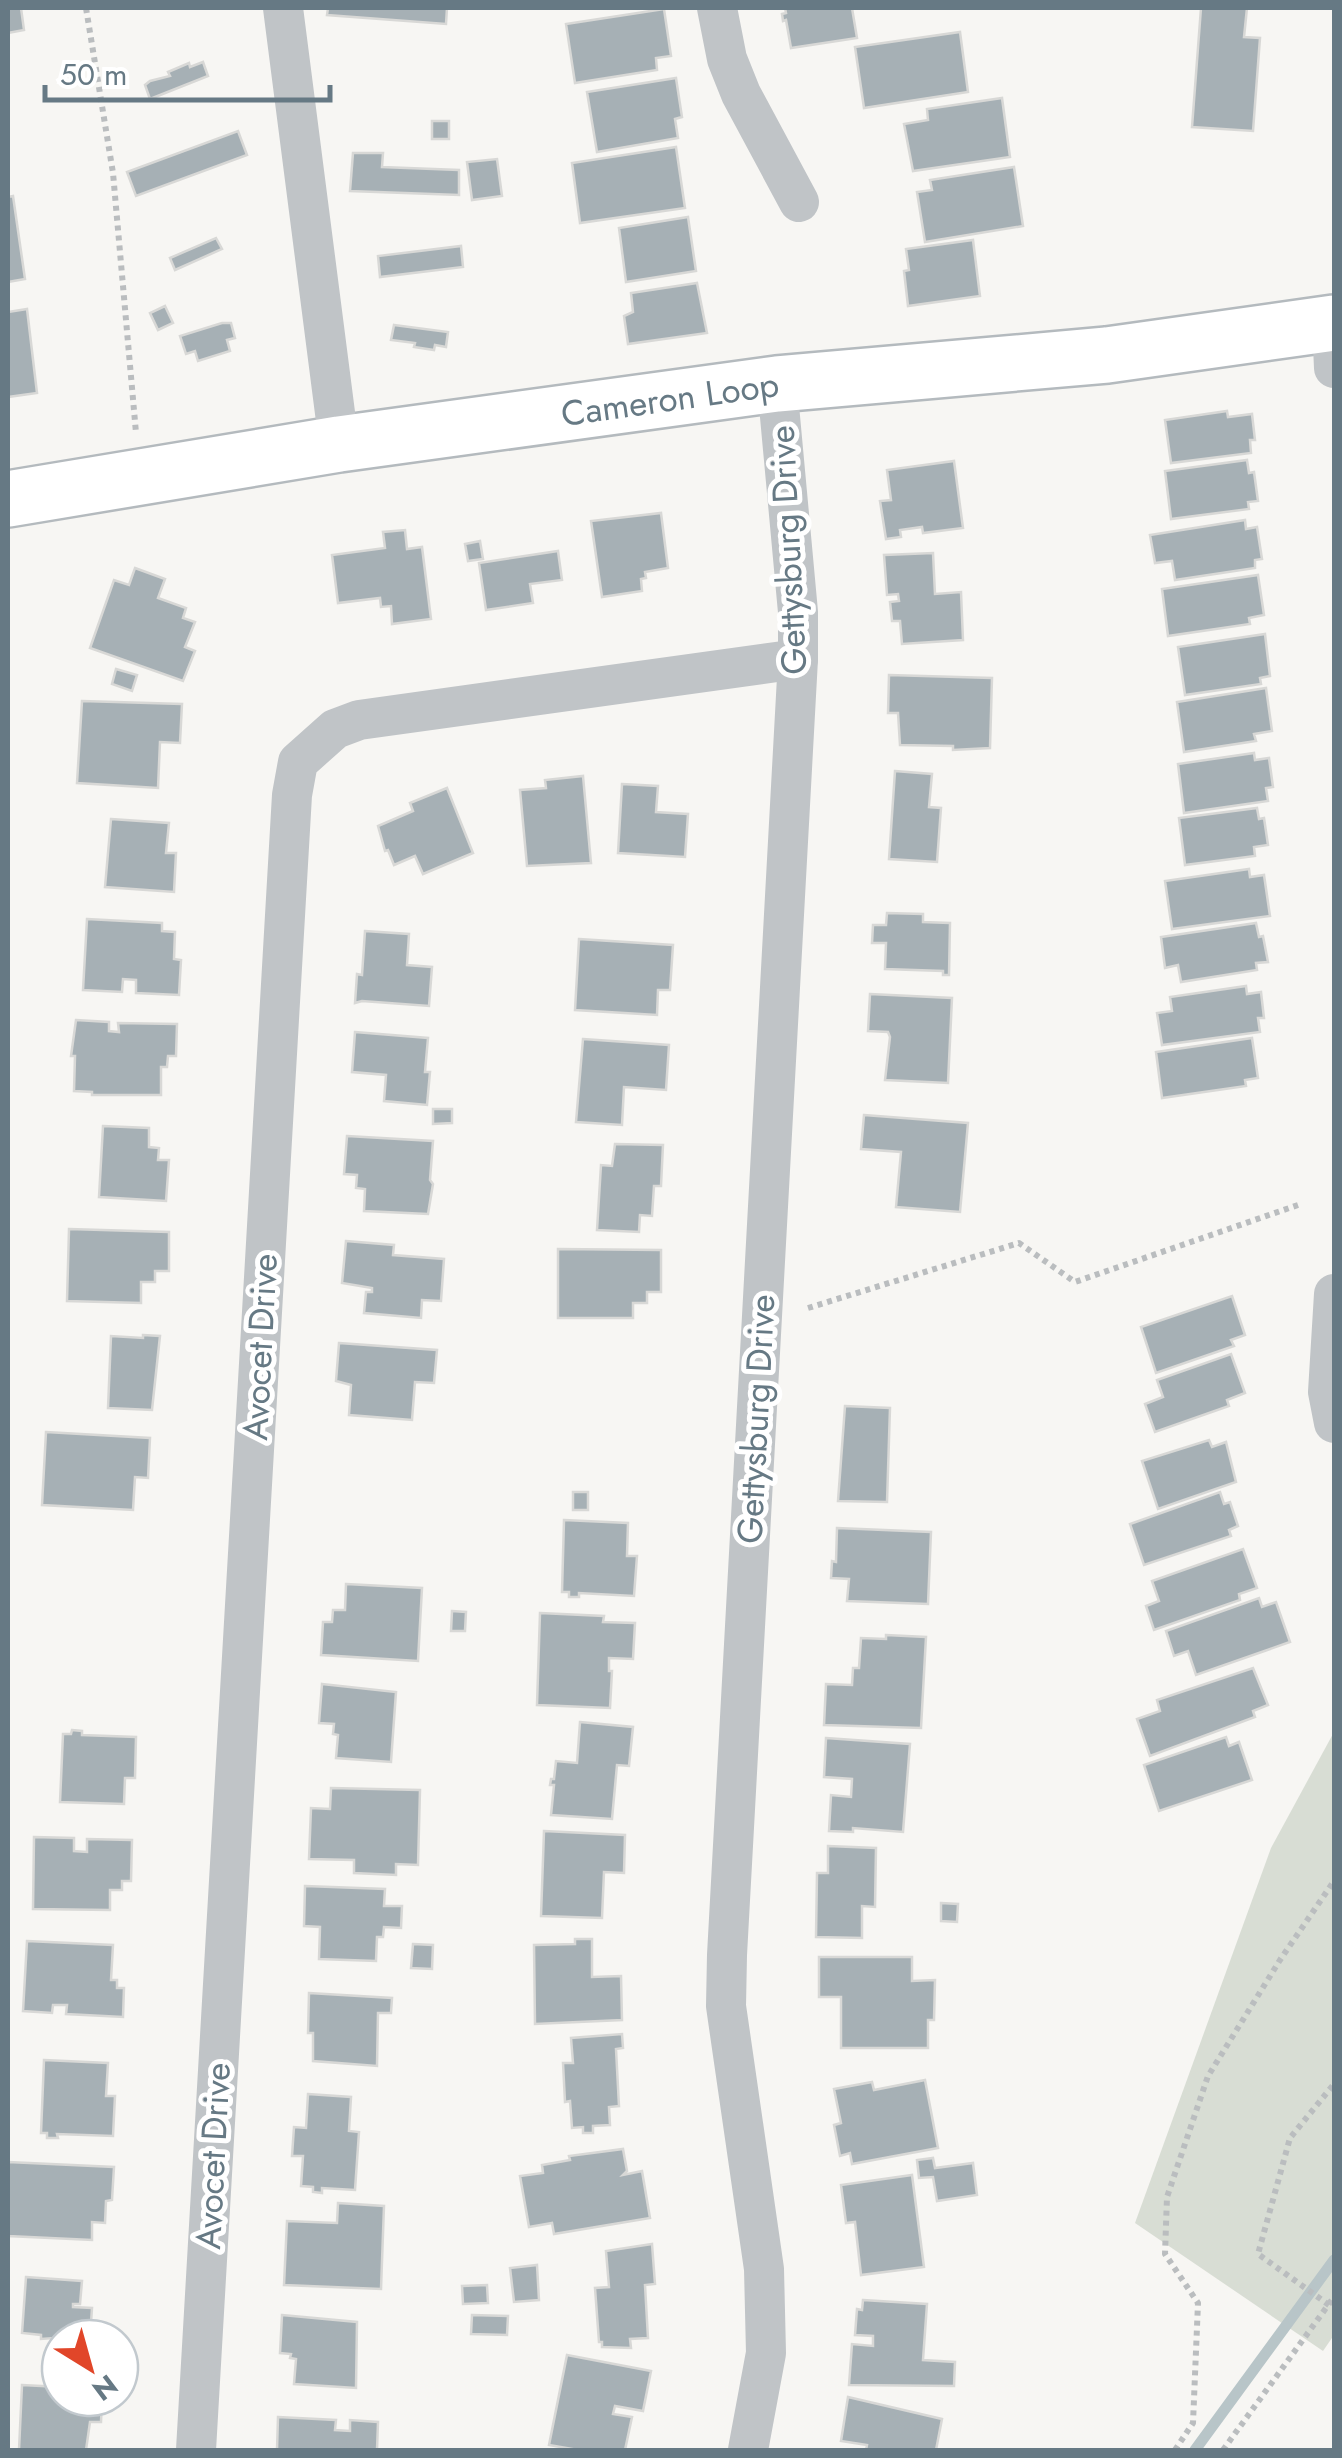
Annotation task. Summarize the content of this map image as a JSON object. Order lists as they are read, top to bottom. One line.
{"streets":{"street":["Cameron Loop","Gettysburg Drive","Avocet Drive"]},"crossings":[["Cameron Loop","Gettysburg Drive"],["Gettysburg Drive","Avocet Drive"]],"scale_bar":"50 m","north":"bottom right"}
